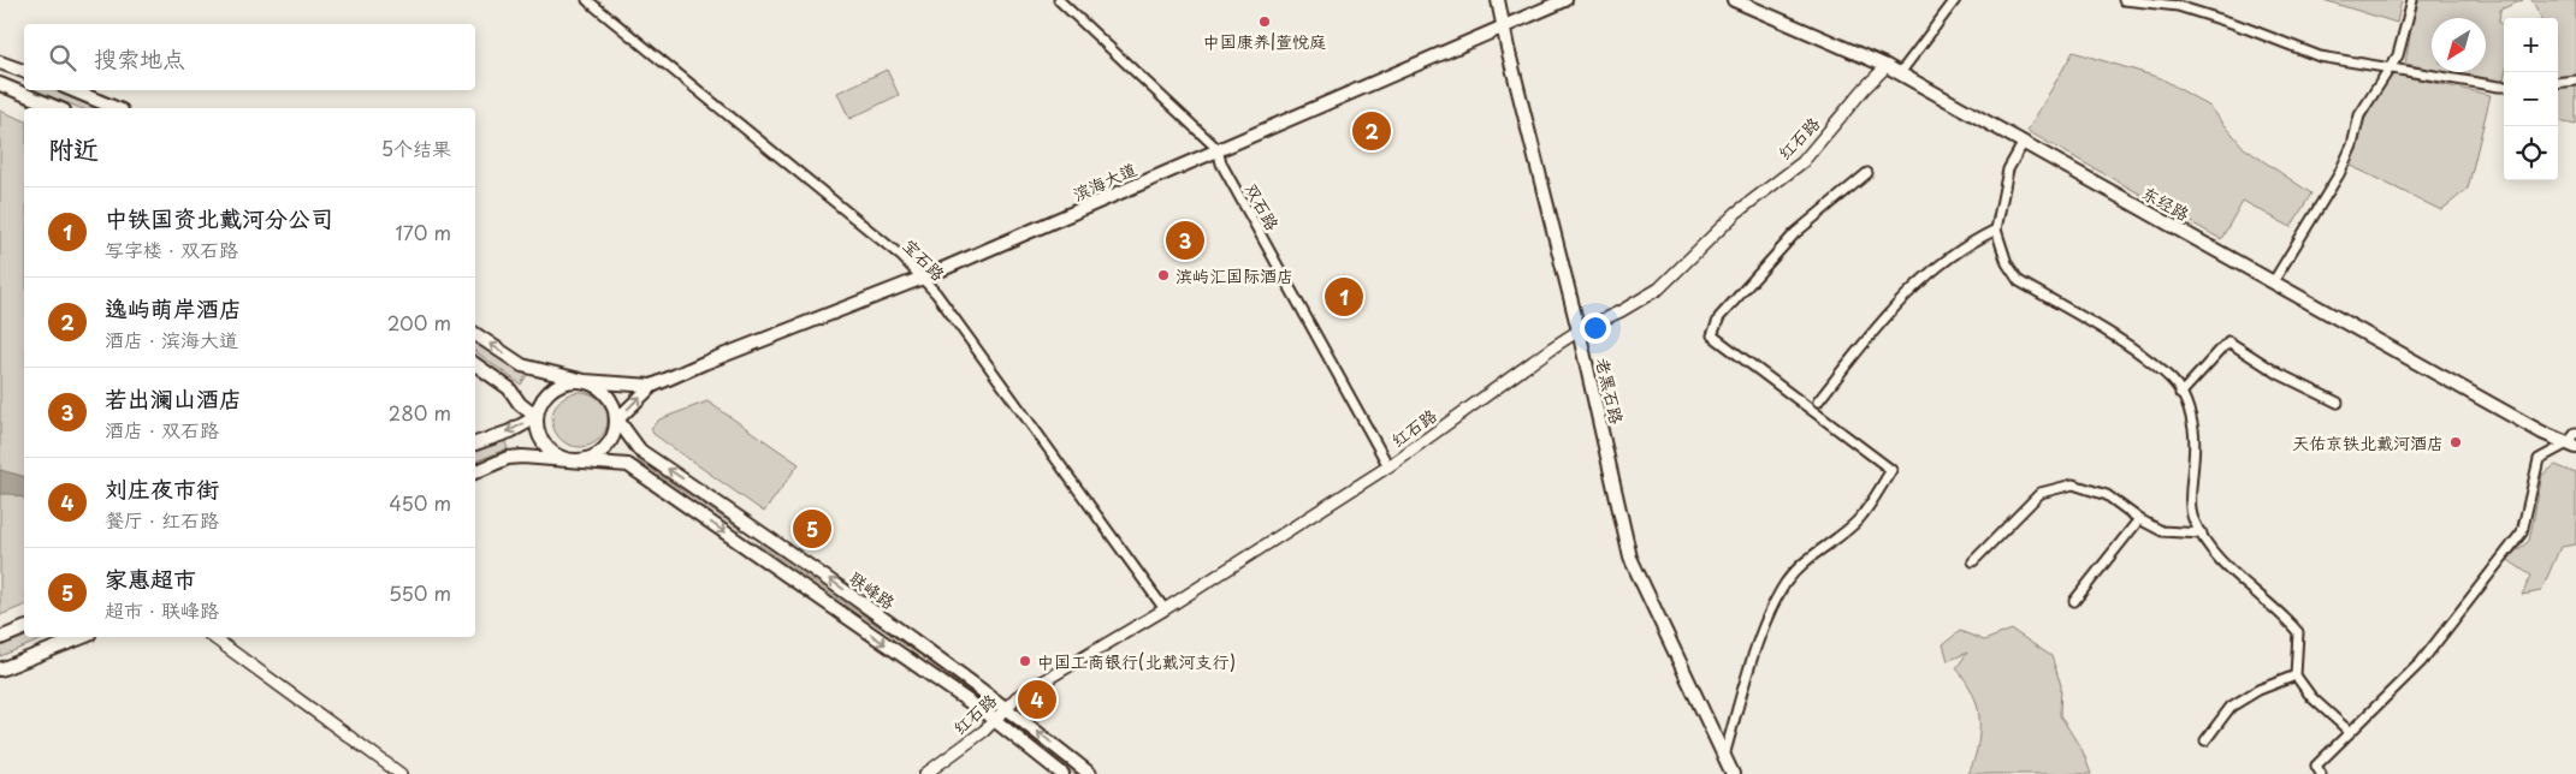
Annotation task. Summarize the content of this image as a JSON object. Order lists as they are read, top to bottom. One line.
{"streets":{"main road":["滨海大道","东经路","老黑石路","联峰路"],"street":["红石路","双石路","宝石路"]},"crossings":[["红石路","东经路"],["红石路","双石路"],["红石路","宝石路"],["红石路","老黑石路"],["红石路","联峰路"],["滨海大道","双石路"],["滨海大道","宝石路"],["滨海大道","老黑石路"]],"places":["中国康养|萱悦庭","滨屿汇国际酒店","天佑京铁北戴河酒店","中国工商银行(北戴河支行)"],"north":"bottom left","page":{"map_buttons":["+","−"],"search":"搜索地点","heading":["附近","5个结果"],"pins":["2","3","1","5","4"],"list":[{"mark":"1","name":"中铁国资北戴河分公司","note":"写字楼 · 双石路","value":"170 m"},{"mark":"2","name":"逸屿萌岸酒店","note":"酒店 · 滨海大道","value":"200 m"},{"mark":"3","name":"若出澜山酒店","note":"酒店 · 双石路","value":"280 m"},{"mark":"4","name":"刘庄夜市街","note":"餐厅 · 红石路","value":"450 m"},{"mark":"5","name":"家惠超市","note":"超市 · 联峰路","value":"550 m"}]}}
